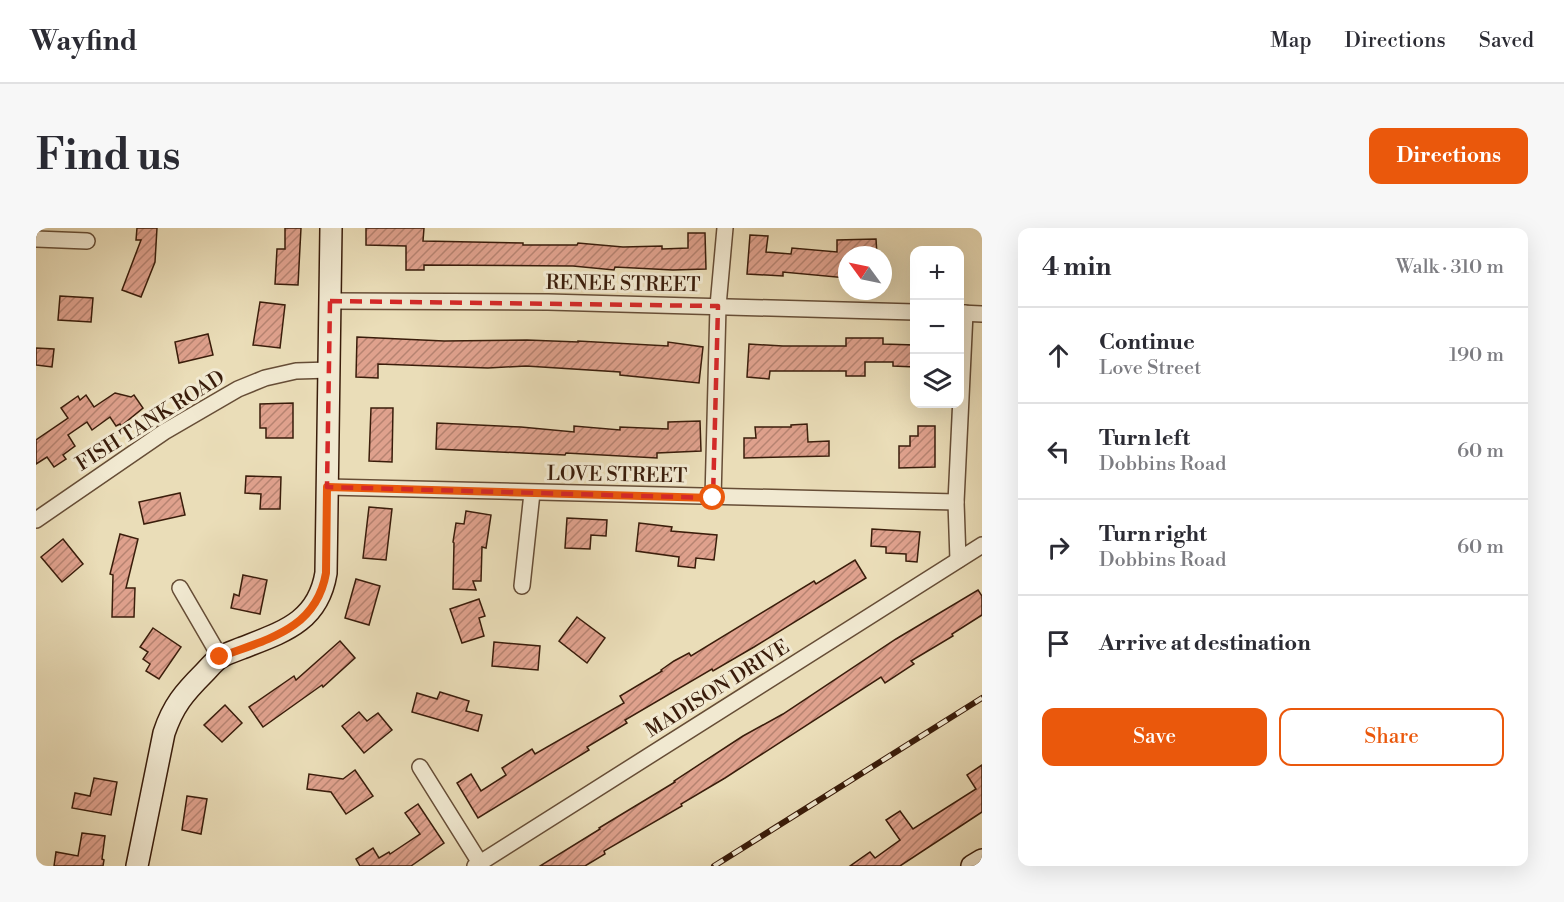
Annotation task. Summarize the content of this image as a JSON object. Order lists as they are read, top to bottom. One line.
{"streets":{"street":["RENEE STREET","FISH TANK ROAD","LOVE STREET","MADISON DRIVE"]},"north":"top left","page":{"header":"Wayfind","nav":["Map","Directions","Saved"],"buttons":["Directions",["Save","Share"]],"title":"Find us","heading":["4 min","Walk · 310 m"],"map_buttons":["+","−"],"list":[["Continue","Love Street","190 m"],["Turn left","Dobbins Road","60 m"],["Turn right","Dobbins Road","60 m"],"Arrive at destination"]}}
